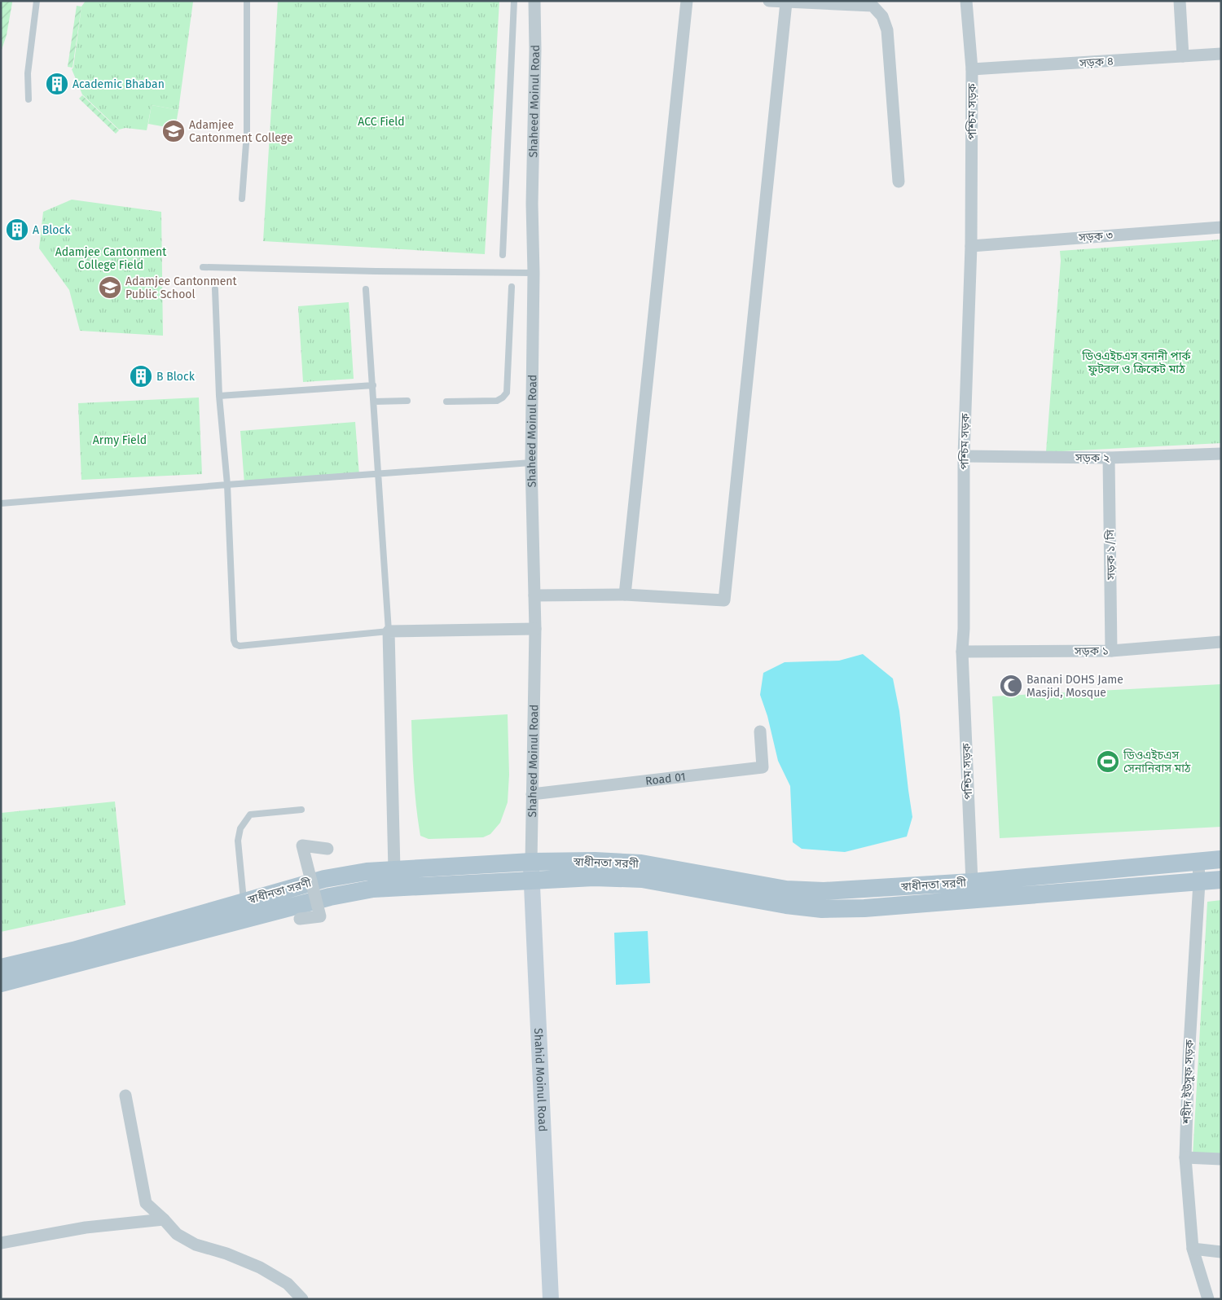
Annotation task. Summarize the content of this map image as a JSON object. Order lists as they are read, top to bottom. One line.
{"streets":{"main road":["স্বাধীনতা সরণী"],"street":["সড়ক ৪","Shaheed Moinul Road","পশ্চিম সড়ক","সড়ক ৩","সড়ক ২","সড়ক ১/সি","সড়ক ১","Road 01","Shahid Moinul Road","শহীদ ইউসুফ সড়ক"]},"crossings":[["সড়ক ৪","পশ্চিম সড়ক"],["Shaheed Moinul Road","Road 01"],["Shaheed Moinul Road","স্বাধীনতা সরণী"],["Shaheed Moinul Road","Shahid Moinul Road"],["পশ্চিম সড়ক","সড়ক ৩"],["পশ্চিম সড়ক","সড়ক ২"],["পশ্চিম সড়ক","সড়ক ১"],["পশ্চিম সড়ক","স্বাধীনতা সরণী"],["সড়ক ২","সড়ক ১/সি"],["সড়ক ১/সি","সড়ক ১"],["স্বাধীনতা সরণী","Shahid Moinul Road"],["স্বাধীনতা সরণী","শহীদ ইউসুফ সড়ক"]],"parks":["ACC Field","Adamjee Cantonment College Field","ডিওএইচএস বনানী পার্ক ফুটবল ও ক্রিকেট মাঠ","Army Field"],"places":{"building":["Academic Bhaban","A Block","B Block"],"school or university":["Adamjee Cantonment College","Adamjee Cantonment Public School"],"mosque":["Banani DOHS Jame Masjid, Mosque"],"sports":["ডিওএইচএস সেনানিবাস মাঠ"]}}
